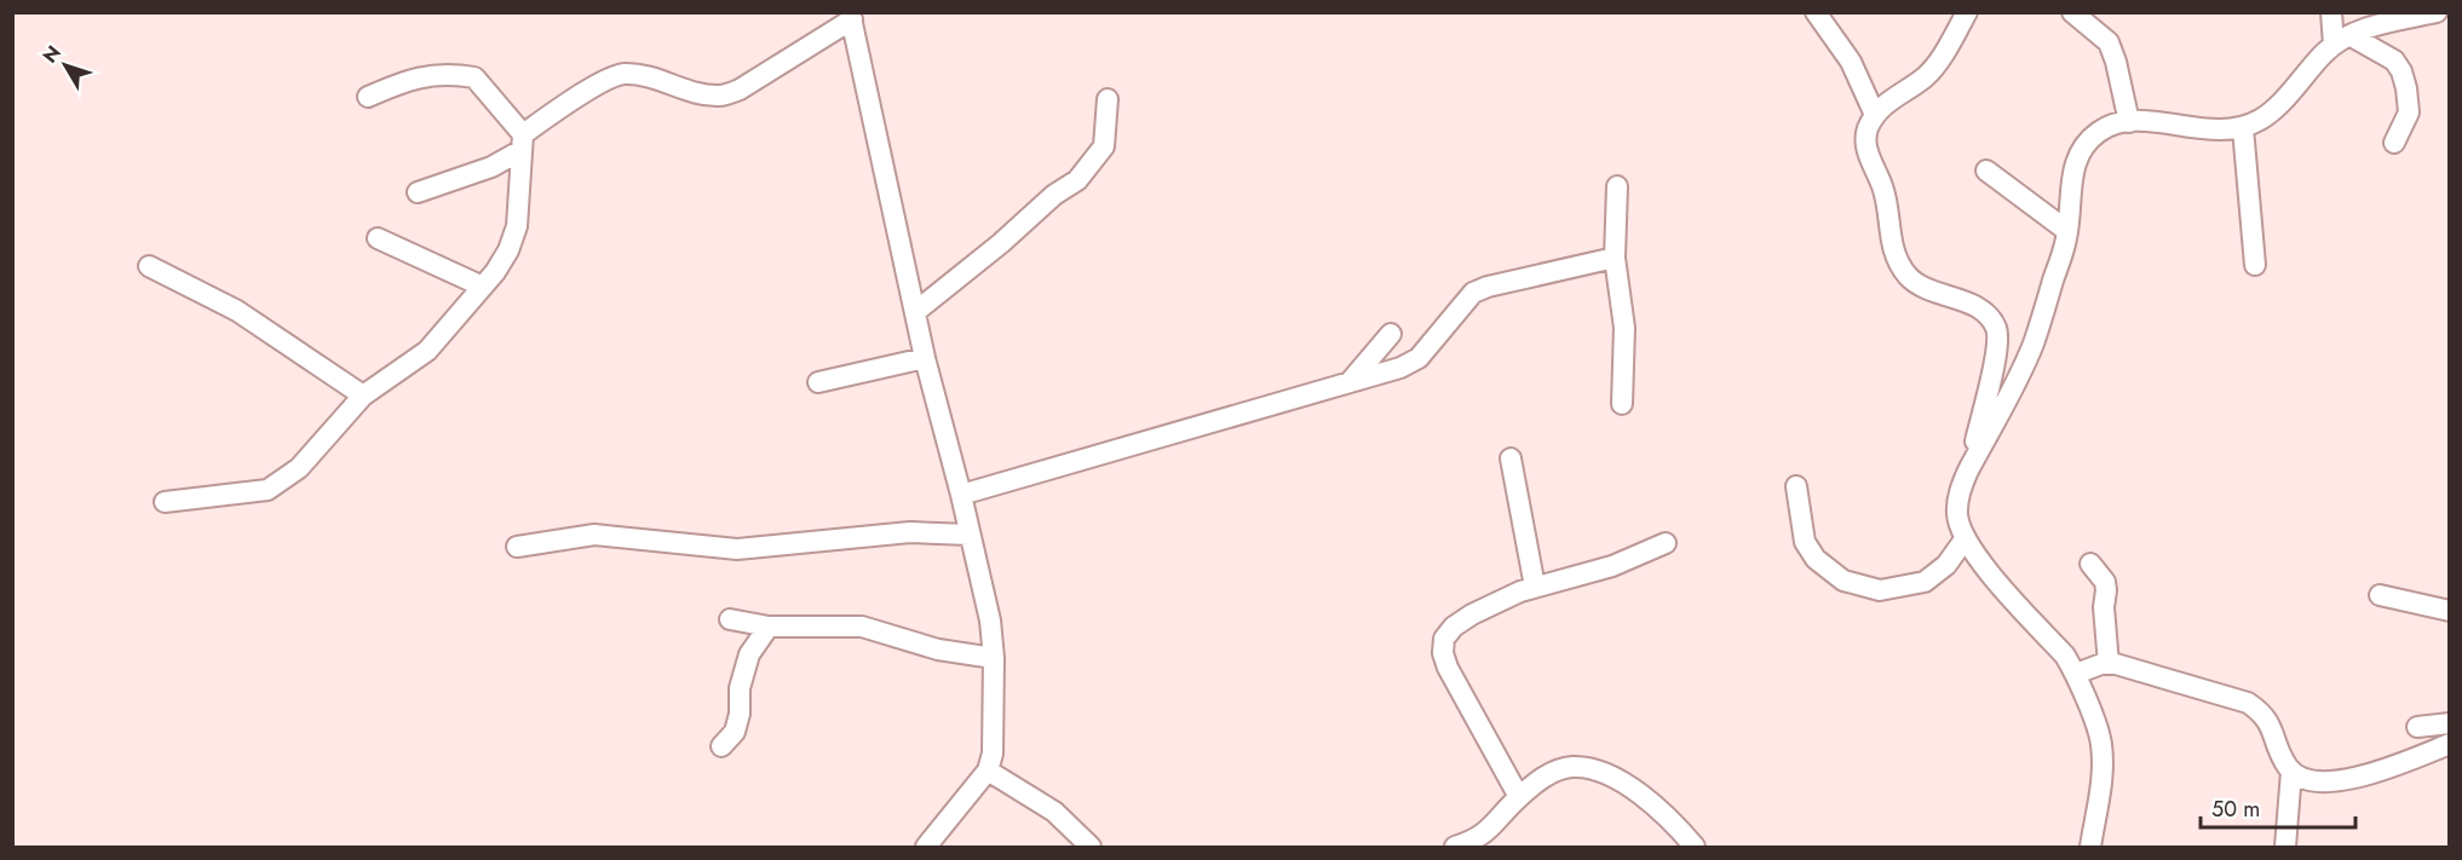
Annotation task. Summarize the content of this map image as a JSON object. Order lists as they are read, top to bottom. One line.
{"scale_bar":"50 m","north":"top left"}
